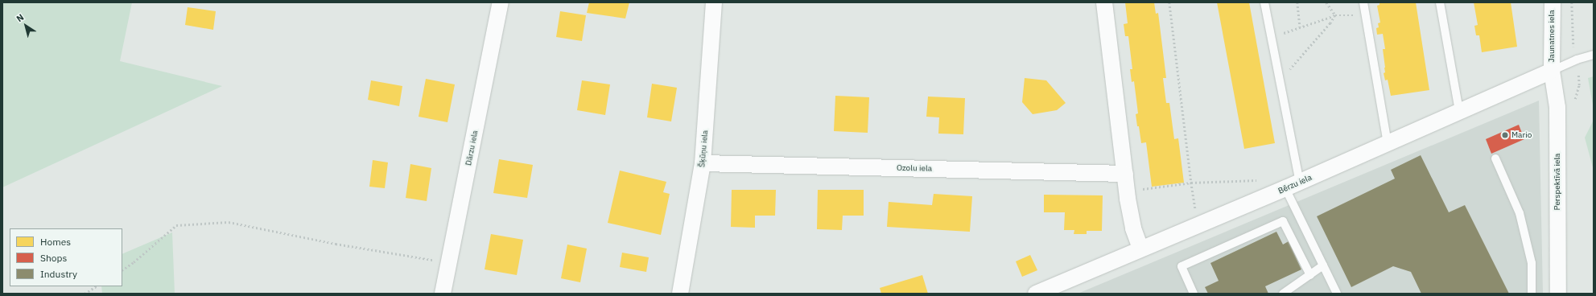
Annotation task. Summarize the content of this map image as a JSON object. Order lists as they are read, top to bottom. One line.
{"streets":{"street":["Jaunatnes iela","Dārzu iela","Šķūņu iela","Ozolu iela","Perspektīvā iela","Bērzu iela"]},"crossings":[["Jaunatnes iela","Perspektīvā iela"],["Jaunatnes iela","Bērzu iela"],["Šķūņu iela","Ozolu iela"],["Perspektīvā iela","Bērzu iela"]],"places":["Mario"],"legend":["Homes","Shops","Industry"],"north":"top left"}
